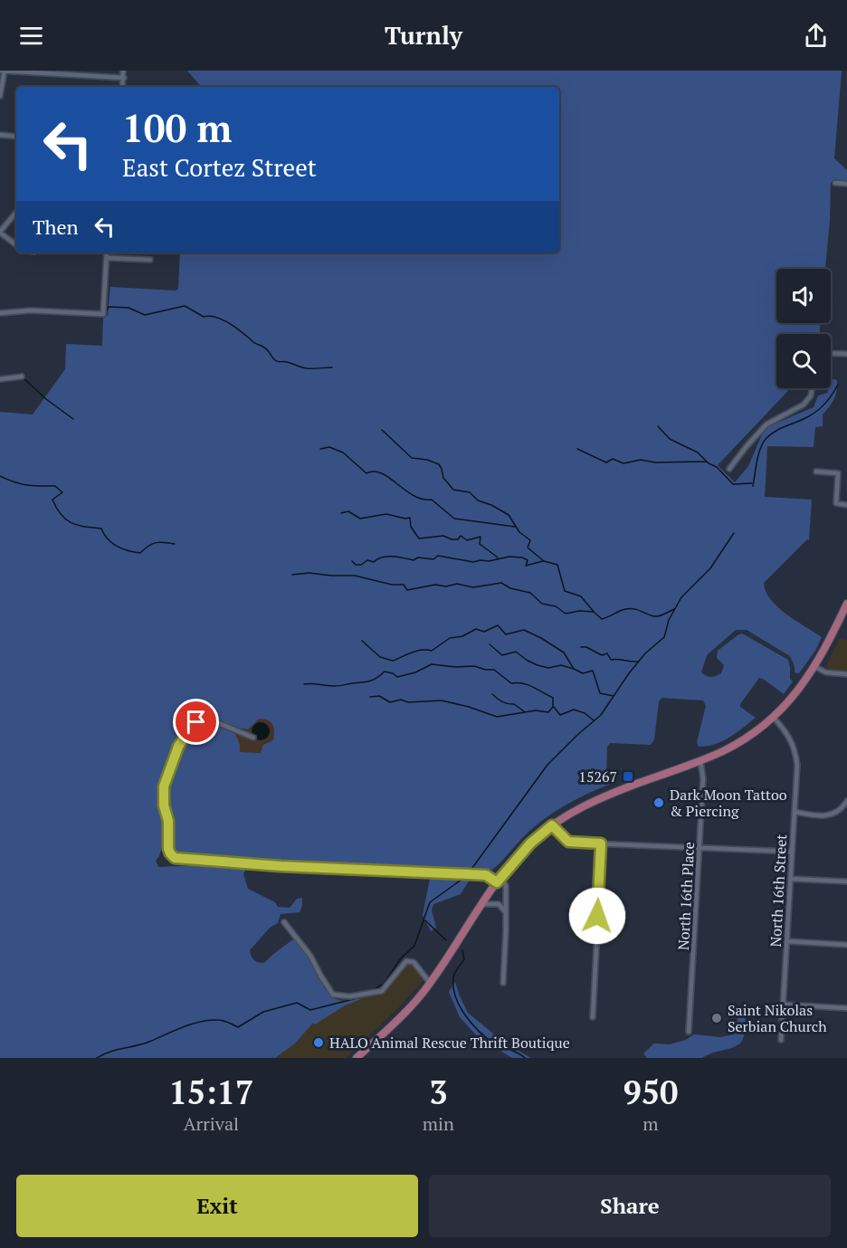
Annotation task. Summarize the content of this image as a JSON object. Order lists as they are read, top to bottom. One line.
{"streets":{"street":["North 16th Street","North 16th Place"]},"places":{"transit":["15267"],"other":["Dark Moon Tattoo & Piercing","Saint Nikolas Serbian Church","HALO Animal Rescue Thrift Boutique"]},"page":{"header":"Turnly","turn":["100 m","East Cortez Street"],"then":"Then","eta":["15:17","Arrival","3","min","950","m"],"buttons":["Exit","Share"]}}
